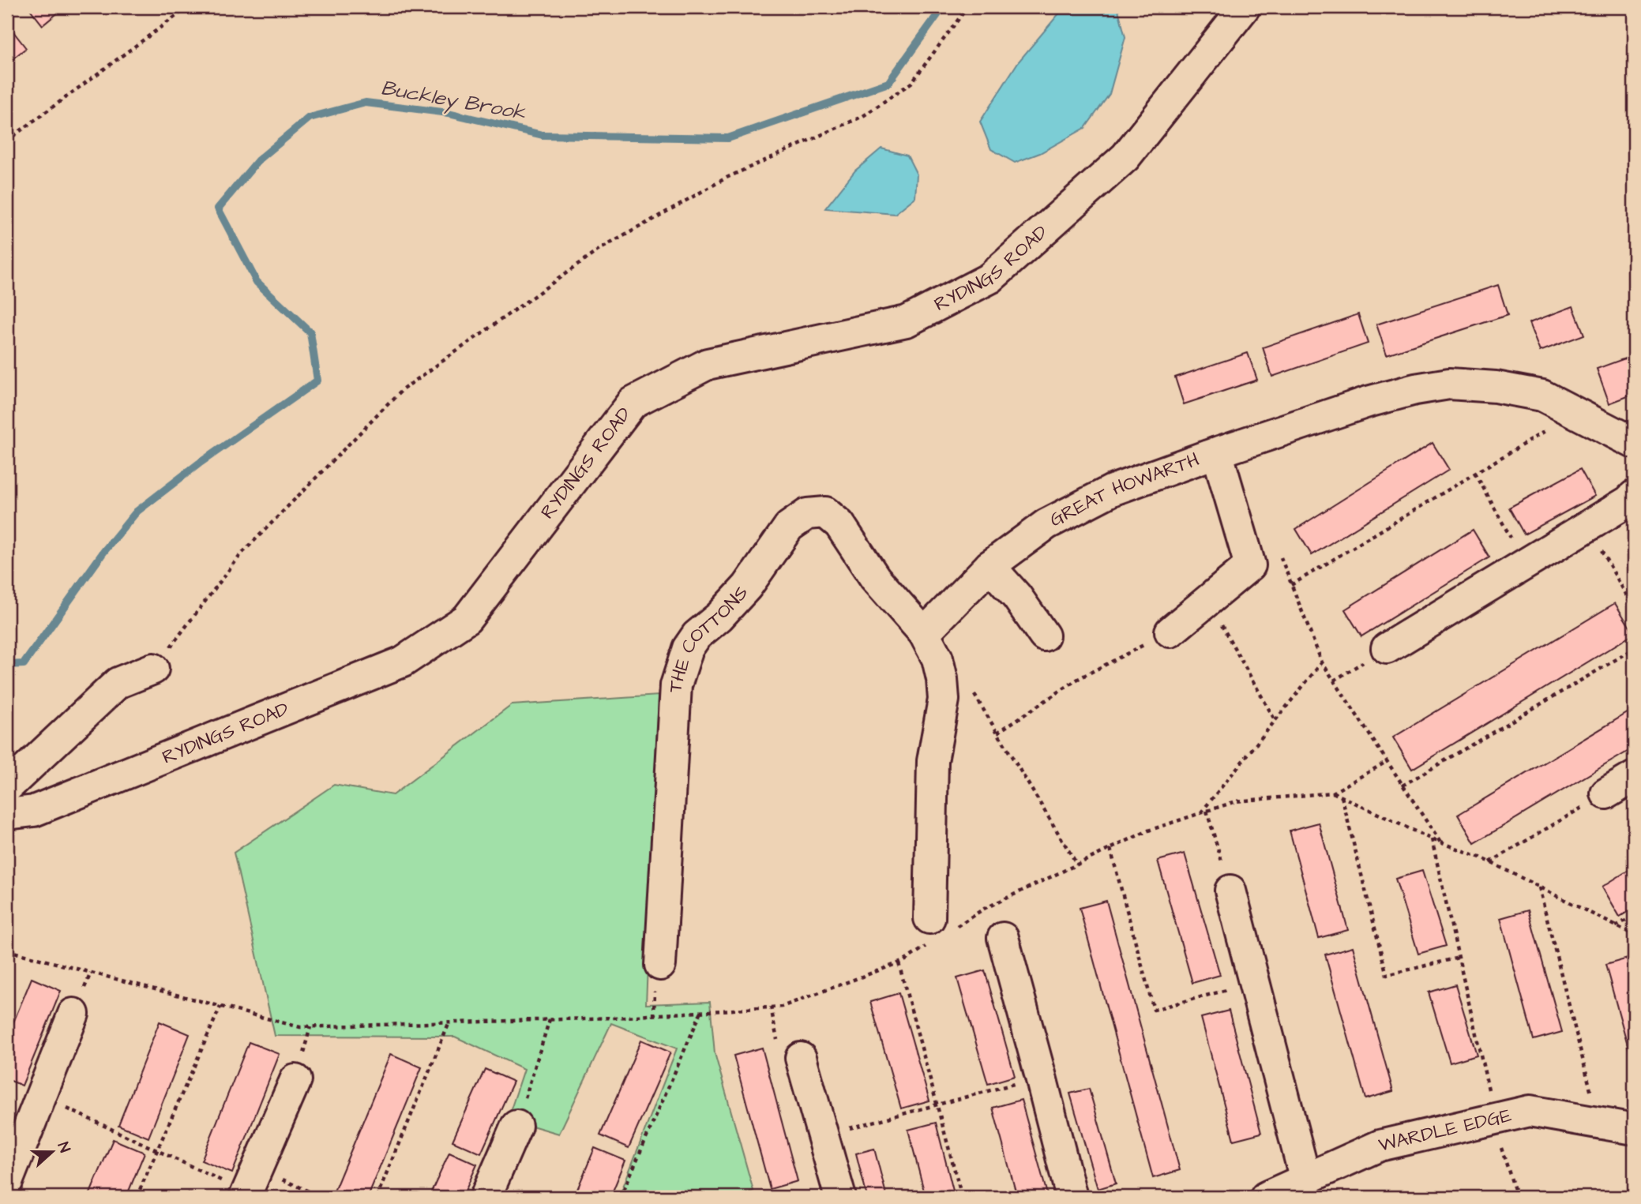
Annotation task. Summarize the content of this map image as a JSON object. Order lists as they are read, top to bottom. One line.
{"streets":{"street":["RYDINGS ROAD","GREAT HOWARTH","THE COTTONS","WARDLE EDGE"]},"crossings":[["GREAT HOWARTH","THE COTTONS"]],"water":["Buckley Brook"],"north":"right"}
